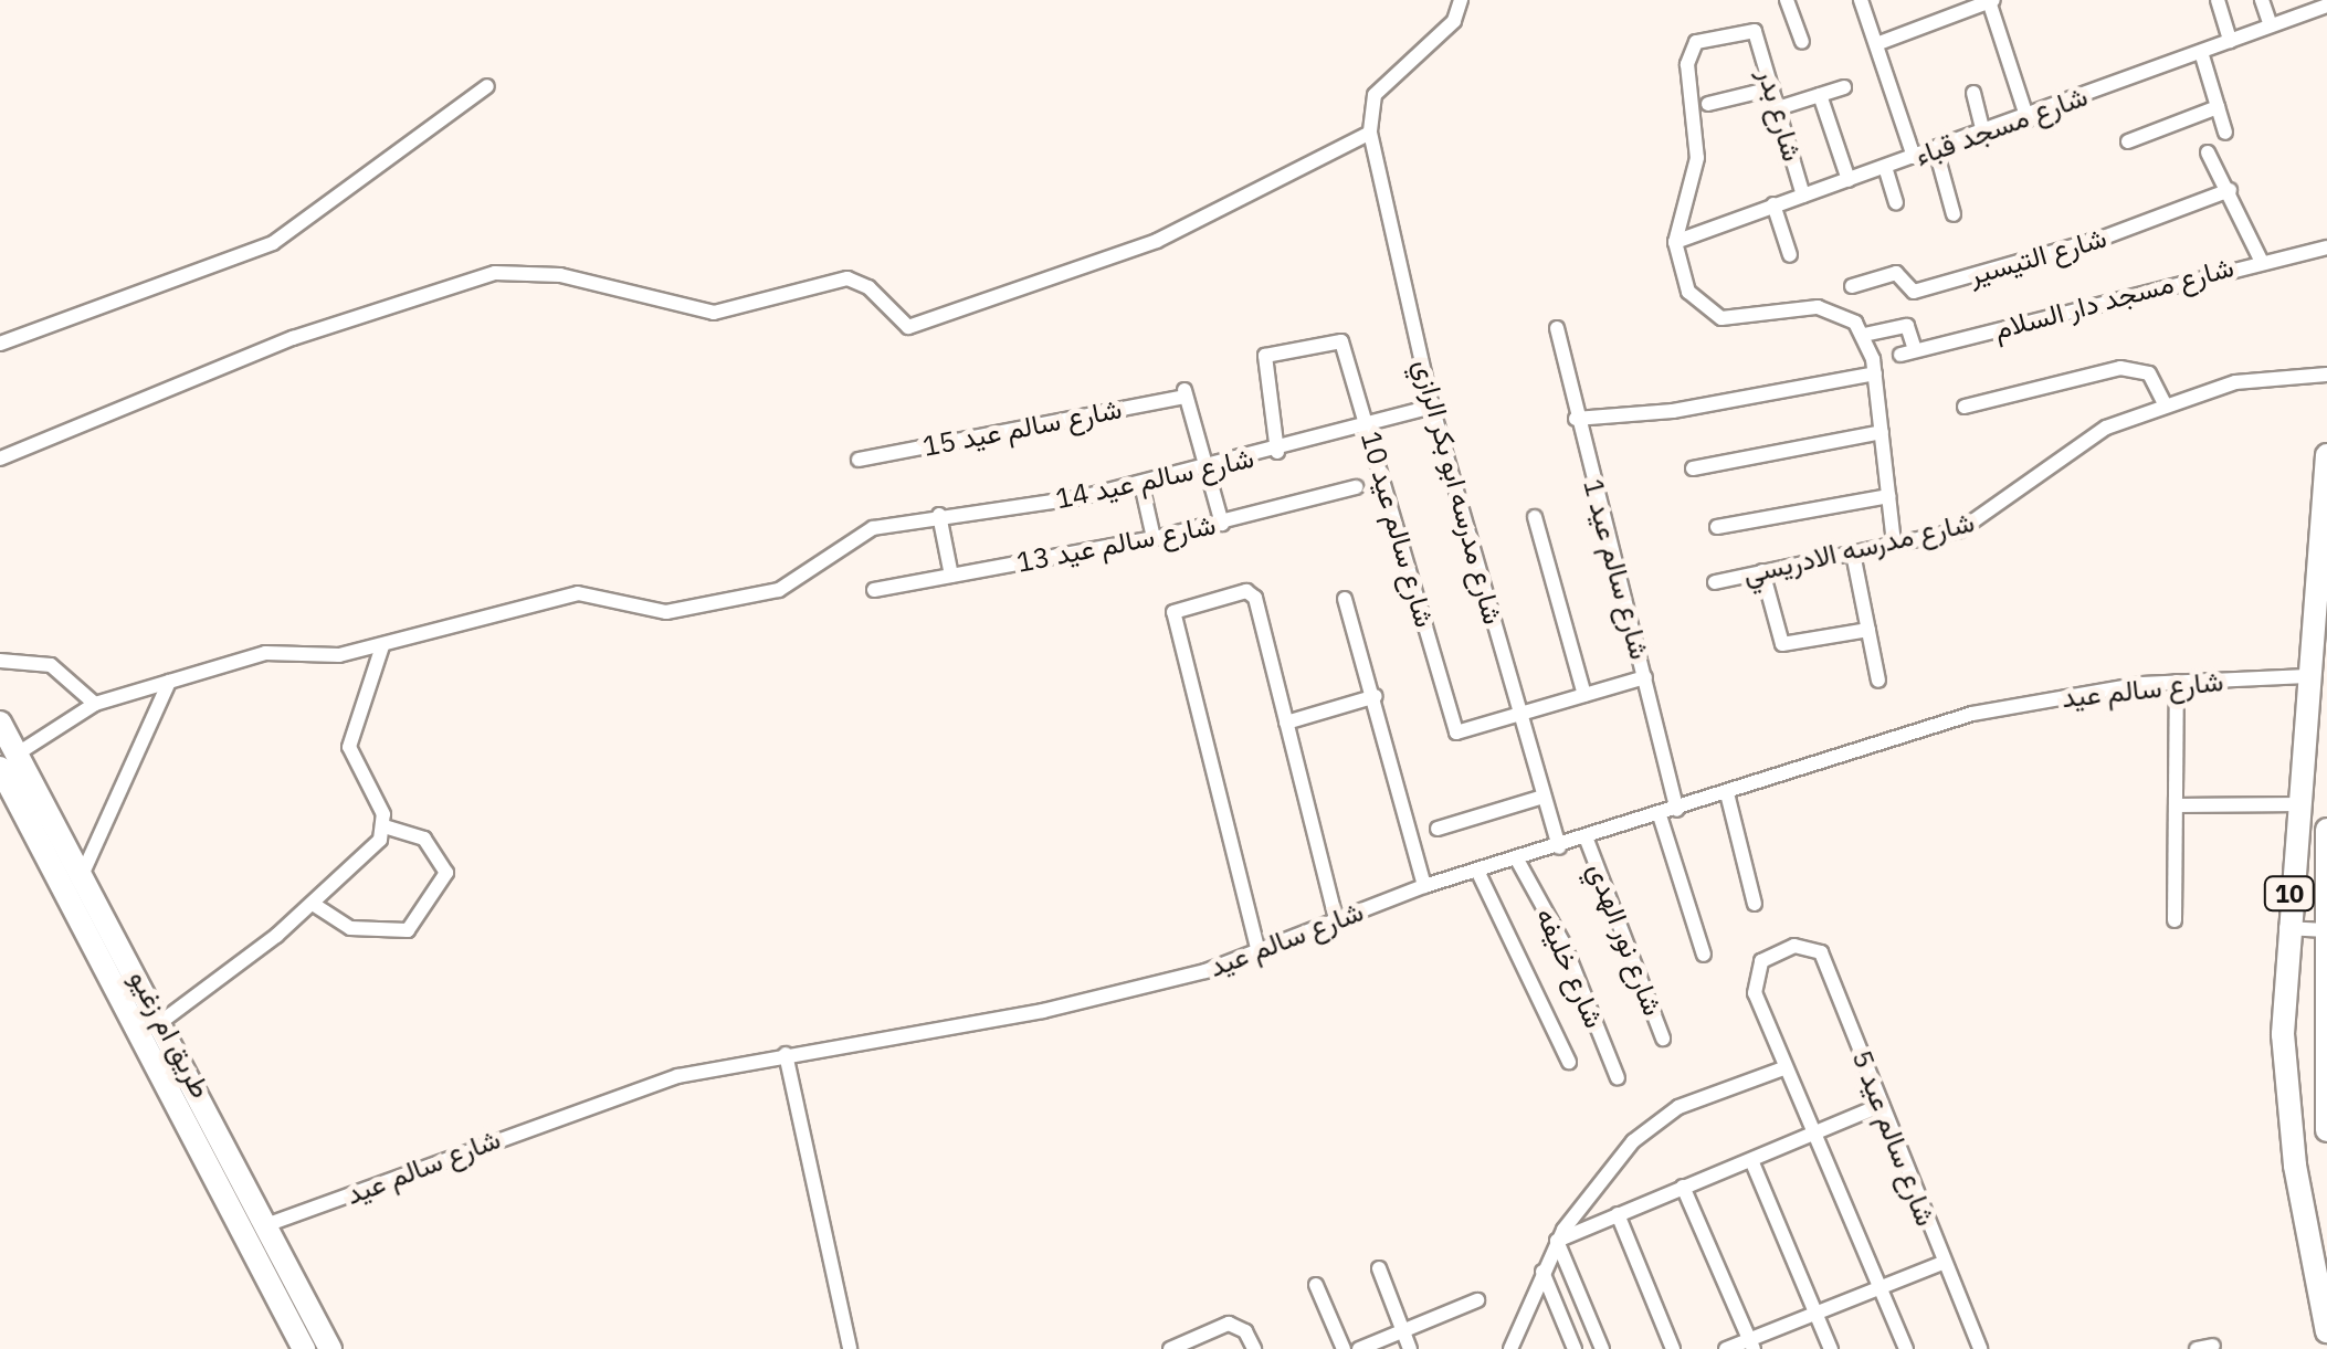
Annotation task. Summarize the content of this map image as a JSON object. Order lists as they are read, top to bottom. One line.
{"streets":{"main road":["10","طريق ام زغيو"],"street":["شارع بدر","شارع مسجد قباء","شارع التيسير","شارع مسجد دار السلام","شارع سالم عيد 15","شارع سالم عيد 14","شارع مدرسه ابو بكر الرازي","شارع سالم عيد 10","شارع سالم عيد 13","شارع مدرسه الادريسي","شارع سالم عيد 1","شارع سالم عيد","شارع نور الهدي","شارع خليفه","شارع سالم عيد 5"]},"crossings":[["شارع بدر","شارع مسجد قباء"],["شارع سالم عيد 15","شارع سالم عيد 14"],["شارع سالم عيد 14","شارع مدرسه ابو بكر الرازي"],["شارع سالم عيد 14","شارع سالم عيد 10"],["شارع مدرسه ابو بكر الرازي","شارع سالم عيد 10"],["شارع مدرسه ابو بكر الرازي","شارع سالم عيد"],["شارع سالم عيد 1","شارع سالم عيد"],["شارع سالم عيد","10"],["شارع سالم عيد","شارع نور الهدي"],["شارع سالم عيد","شارع خليفه"],["شارع سالم عيد","طريق ام زغيو"]]}
